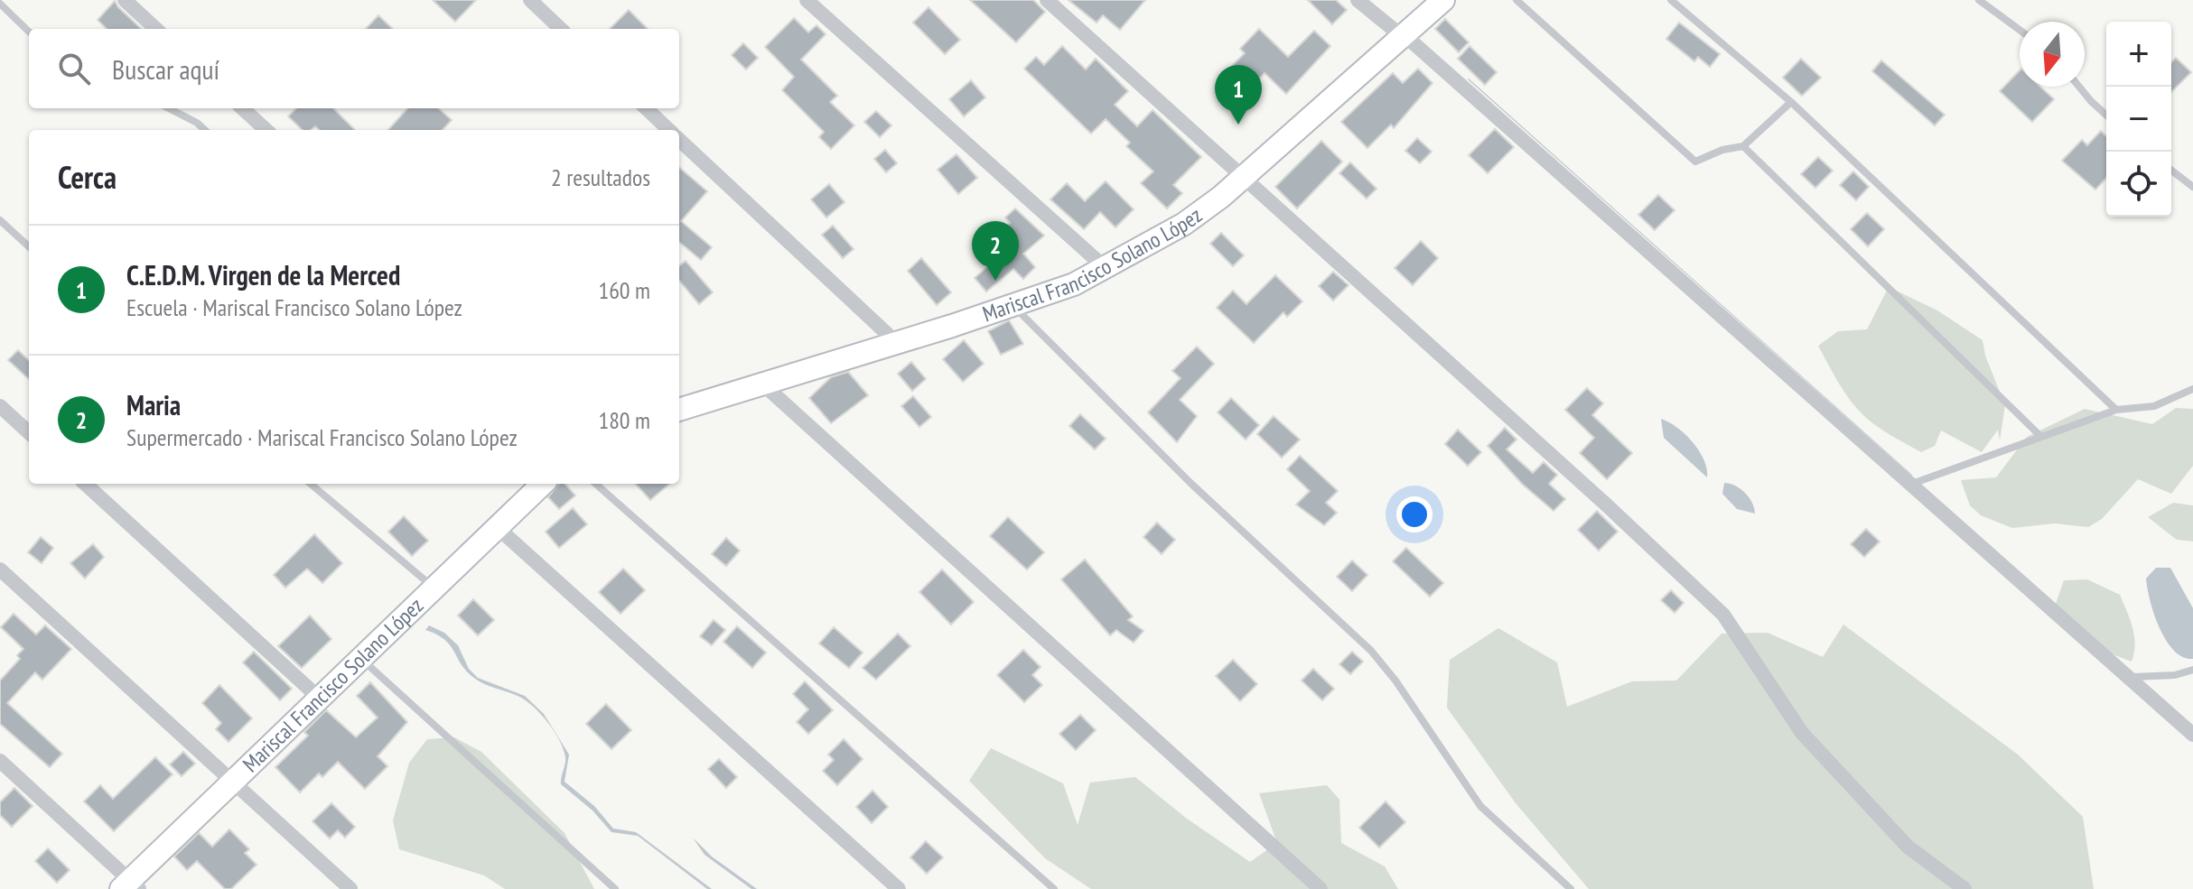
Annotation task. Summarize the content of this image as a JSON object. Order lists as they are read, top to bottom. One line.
{"streets":{"main road":["Mariscal Francisco Solano López"]},"north":"bottom","page":{"map_buttons":["+","−"],"search":"Buscar aquí","pins":["1","2"],"heading":["Cerca","2 resultados"],"list":[{"mark":"1","name":"C.E.D.M. Virgen de la Merced","note":"Escuela · Mariscal Francisco Solano López","value":"160 m"},{"mark":"2","name":"Maria","note":"Supermercado · Mariscal Francisco Solano López","value":"180 m"}]}}
